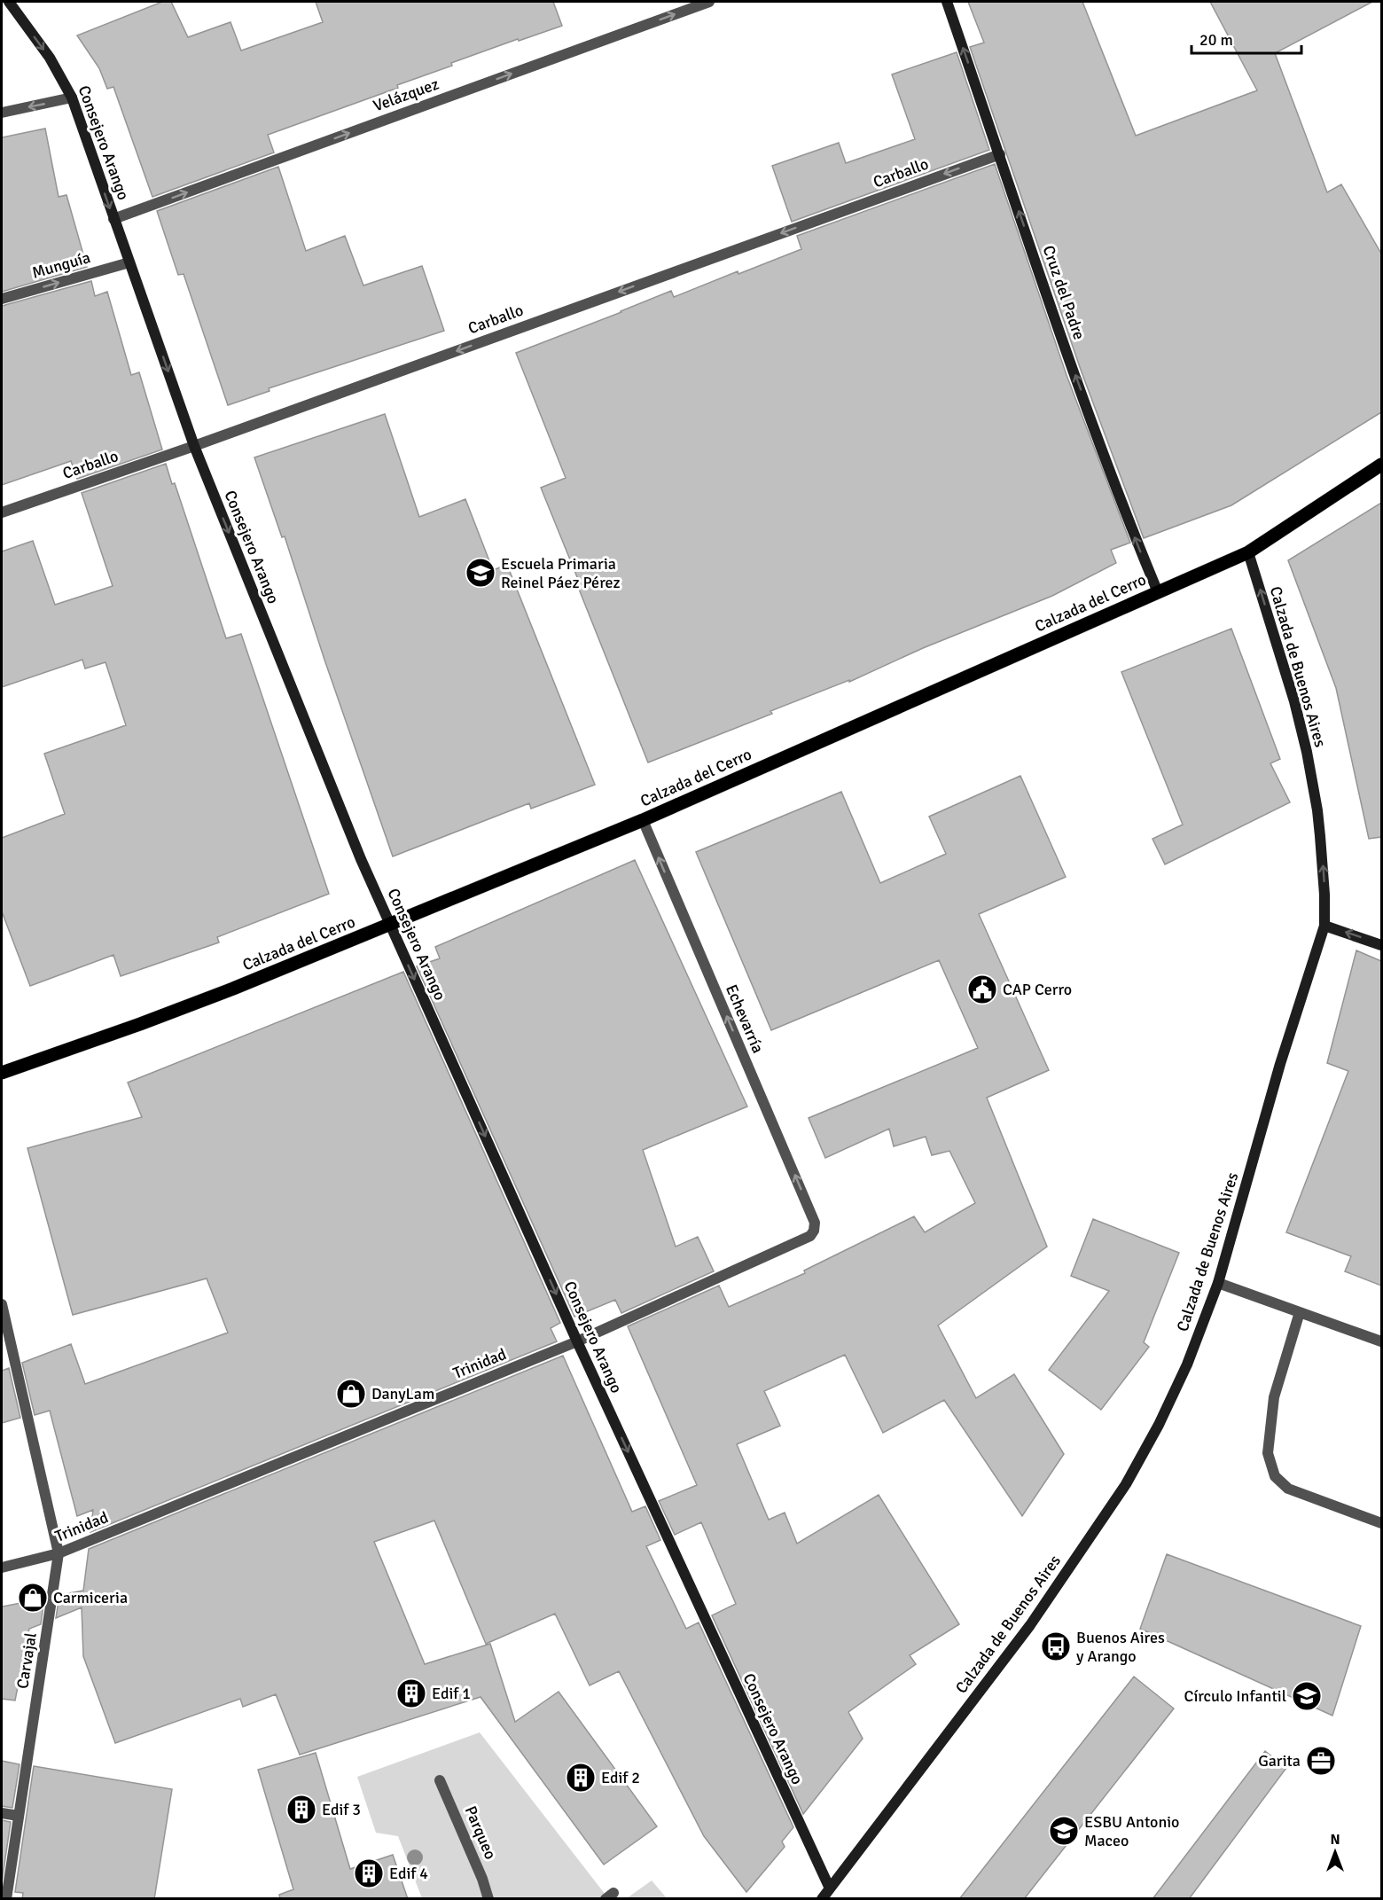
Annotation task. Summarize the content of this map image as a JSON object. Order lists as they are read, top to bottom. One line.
{"streets":{"main road":["Calzada del Cerro"],"street":["Velázquez","Consejero Arango","Carballo","Munguía","Cruz del Padre","Calzada de Buenos Aires","Echevarría","Trinidad","Carvajal","Parqueo"]},"crossings":[["Velázquez","Consejero Arango"],["Consejero Arango","Carballo"],["Consejero Arango","Munguía"],["Consejero Arango","Calzada del Cerro"],["Consejero Arango","Calzada de Buenos Aires"],["Consejero Arango","Trinidad"],["Carballo","Cruz del Padre"],["Cruz del Padre","Calzada del Cerro"],["Calzada del Cerro","Calzada de Buenos Aires"],["Calzada del Cerro","Echevarría"],["Echevarría","Trinidad"],["Trinidad","Carvajal"]],"one_way":["Velázquez","Consejero Arango","Carballo","Munguía","Cruz del Padre","Echevarría"],"places":{"school or university":["Escuela Primaria Reinel Páez Pérez","Círculo Infantil","ESBU Antonio Maceo"],"public building":["CAP Cerro"],"shop":["DanyLam","Carmiceria"],"bus stop":["Buenos Aires y Arango"],"building":["Edif 1","Edif 2","Edif 3","Edif 4"],"office":["Garita"]},"scale_bar":"20 m","north":"top"}
